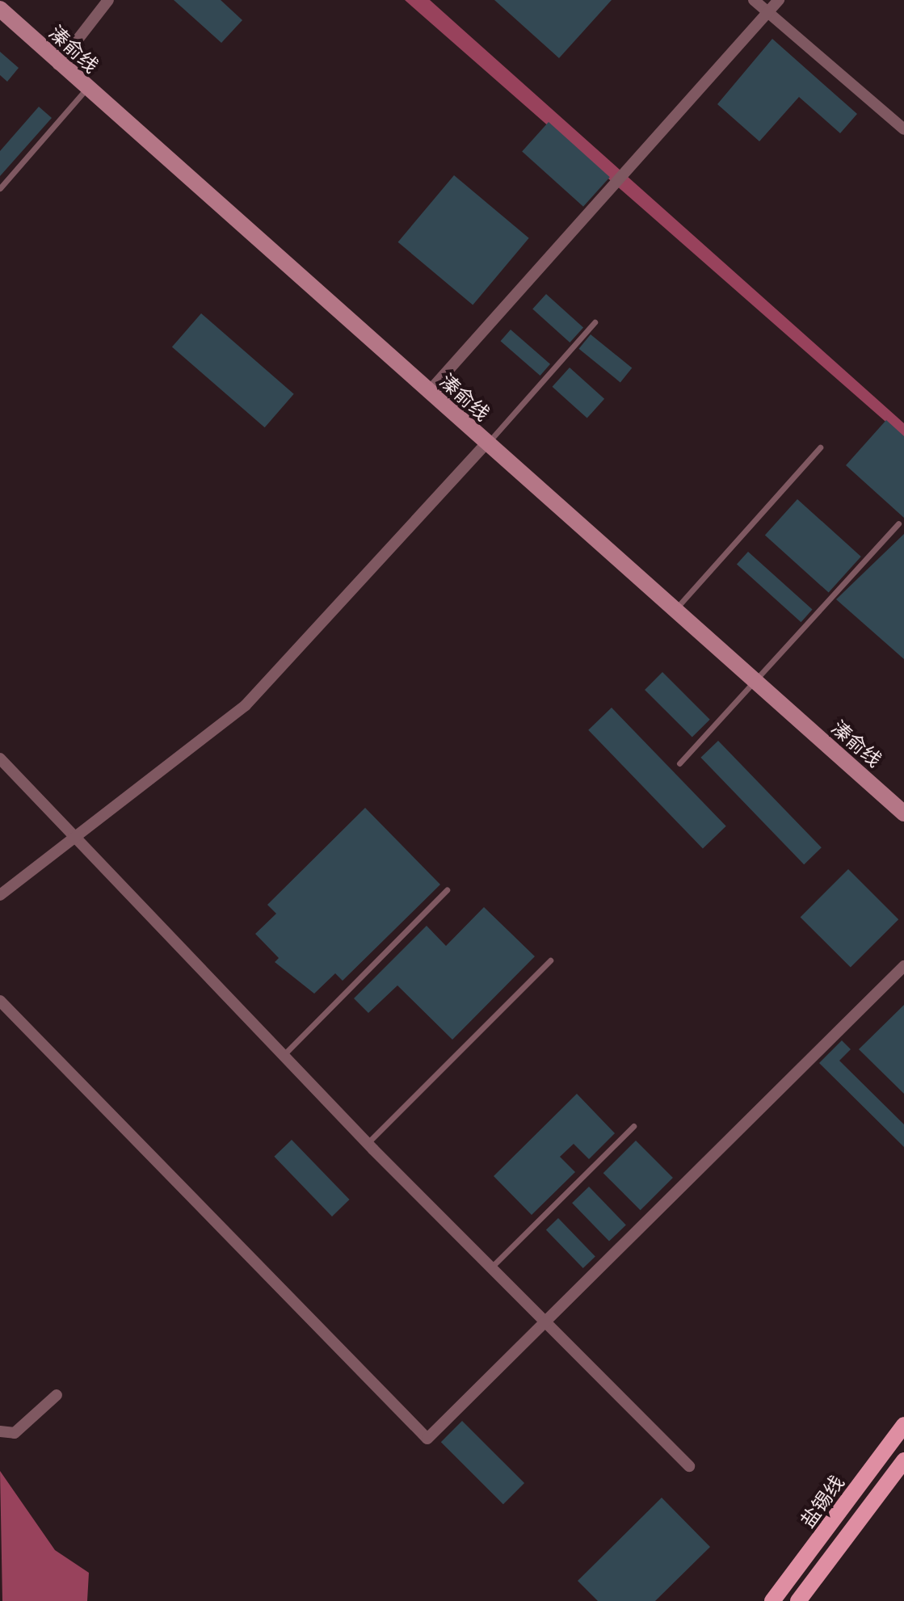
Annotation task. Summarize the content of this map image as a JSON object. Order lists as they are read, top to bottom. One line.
{"streets":{"main road":["溱俞线","盐锡线"]}}
